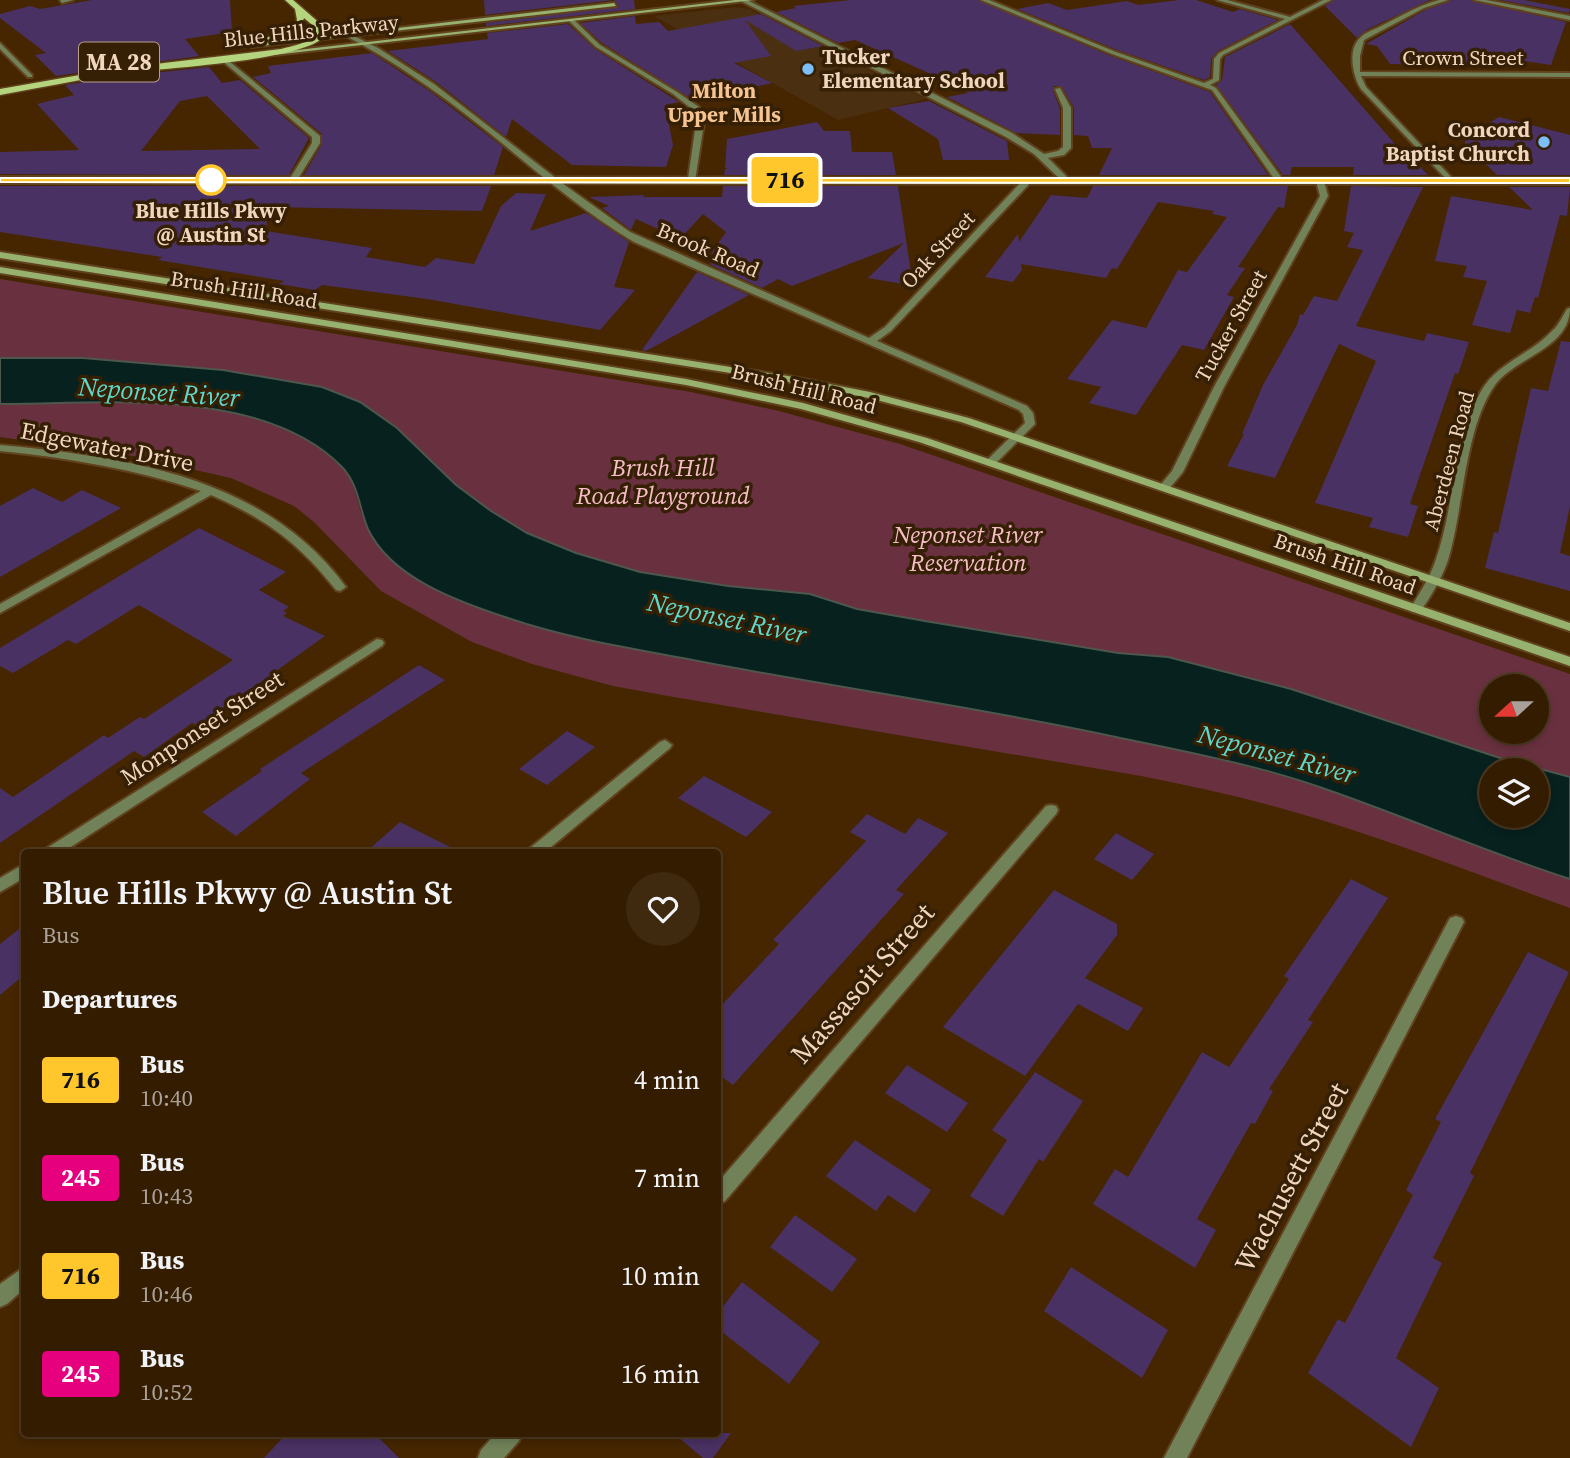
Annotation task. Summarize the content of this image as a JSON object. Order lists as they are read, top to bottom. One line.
{"streets":{"main road":["Blue Hills Parkway","MA 28","Brush Hill Road"],"street":["Crown Street","Brook Road","Oak Street","Tucker Street","Edgewater Drive","Aberdeen Road","Monponset Street","Massasoit Street","Wachusett Street"]},"crossings":[["Blue Hills Parkway","MA 28"],["Blue Hills Parkway","Brook Road"],["Brook Road","Oak Street"],["Brook Road","Brush Hill Road"],["Brush Hill Road","Tucker Street"],["Brush Hill Road","Aberdeen Road"]],"districts":["Milton Upper Mills"],"water":["Neponset River"],"parks":["Brush Hill Road Playground","Neponset River Reservation"],"places":["Tucker Elementary School","Concord Baptist Church","Blue Hills Pkwy @ Austin St"],"lines":["bus line 716"],"north":"left","page":{"on_map":"716","heading":[["Blue Hills Pkwy @ Austin St","Bus"],"Departures"],"list":[{"mark":"716","name":"Bus","note":"10:40","value":"4 min"},{"mark":"245","name":"Bus","note":"10:43","value":"7 min"},{"mark":"716","name":"Bus","note":"10:46","value":"10 min"},{"mark":"245","name":"Bus","note":"10:52","value":"16 min"}]}}
